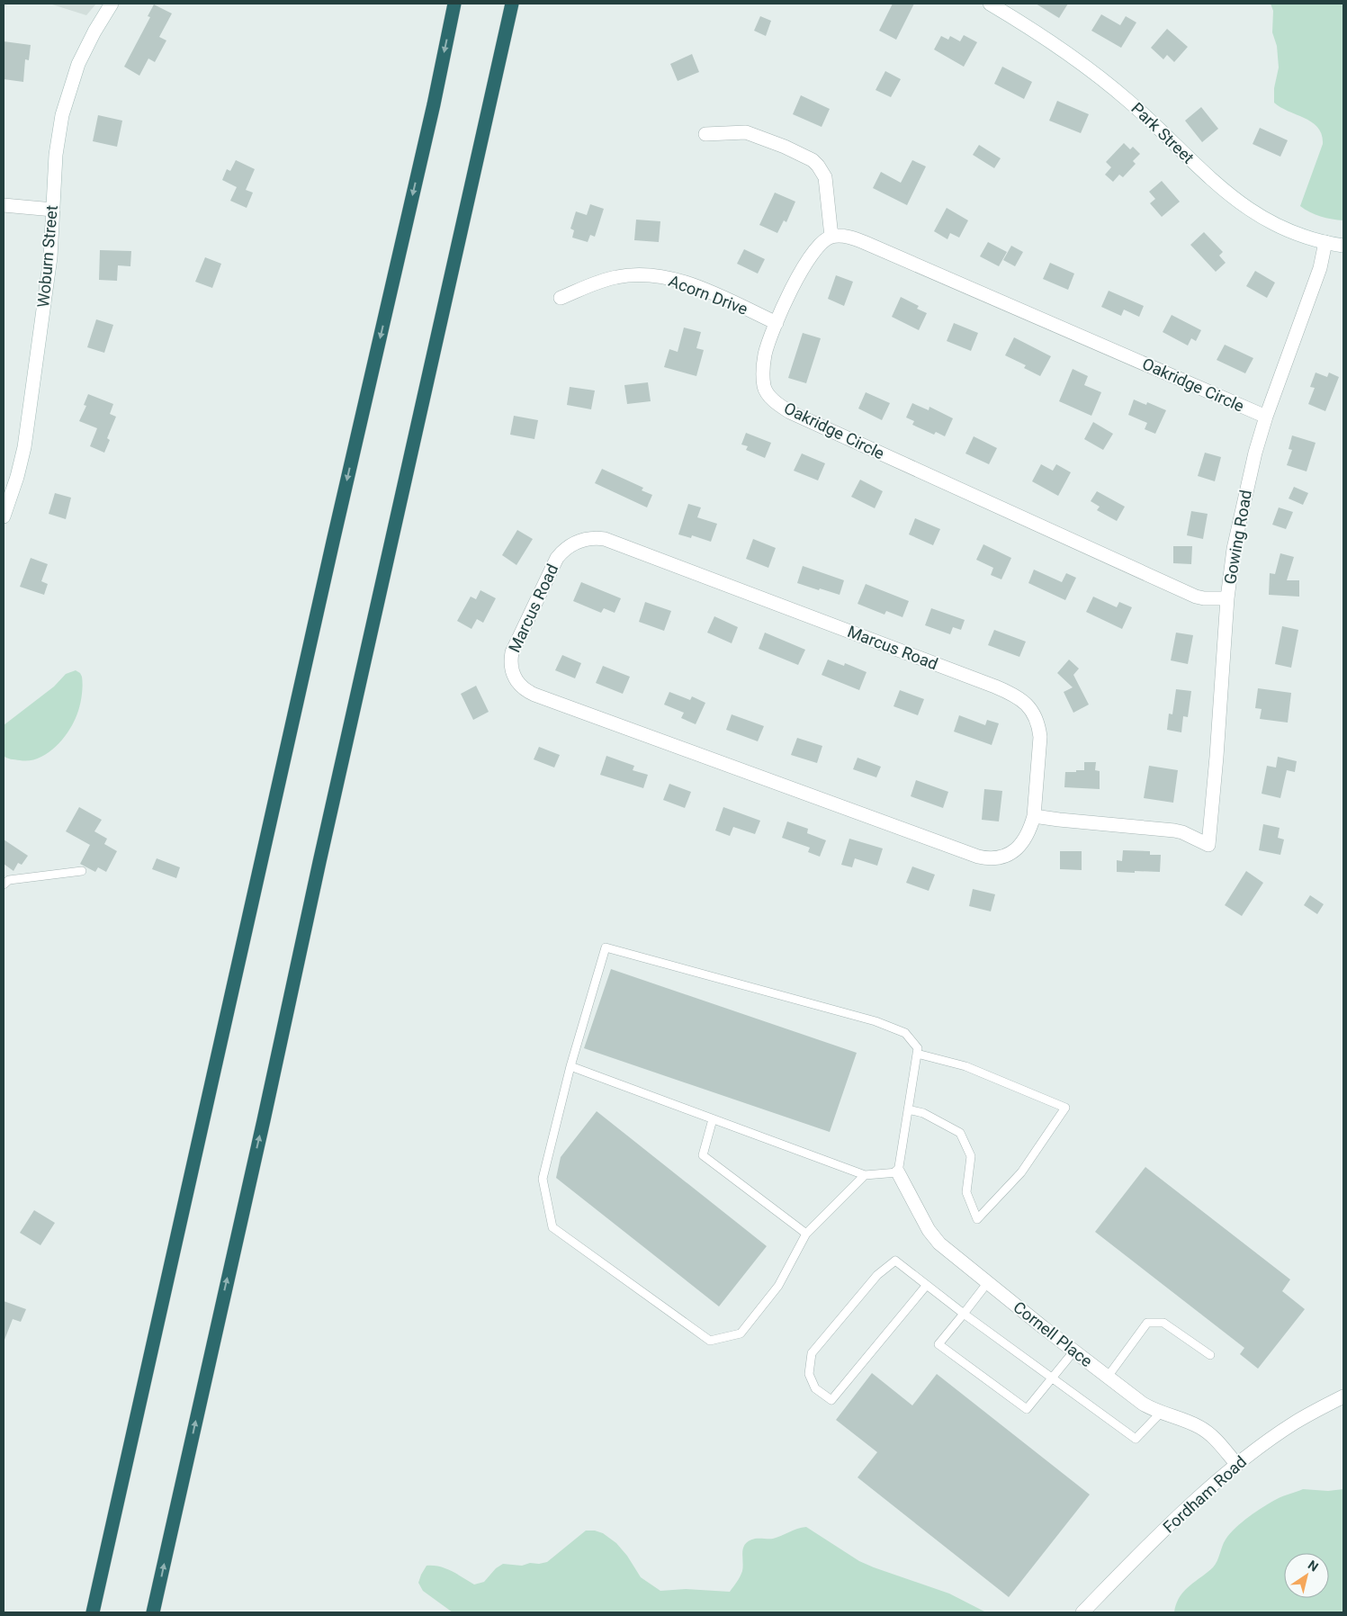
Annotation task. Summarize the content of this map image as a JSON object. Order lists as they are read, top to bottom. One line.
{"streets":{"street":["Park Street","Woburn Street","Acorn Drive","Oakridge Circle","Gowing Road","Marcus Road","Cornell Place","Fordham Road"]},"crossings":[["Park Street","Gowing Road"],["Acorn Drive","Oakridge Circle"],["Oakridge Circle","Gowing Road"],["Gowing Road","Marcus Road"],["Cornell Place","Fordham Road"]],"north":"top right"}
